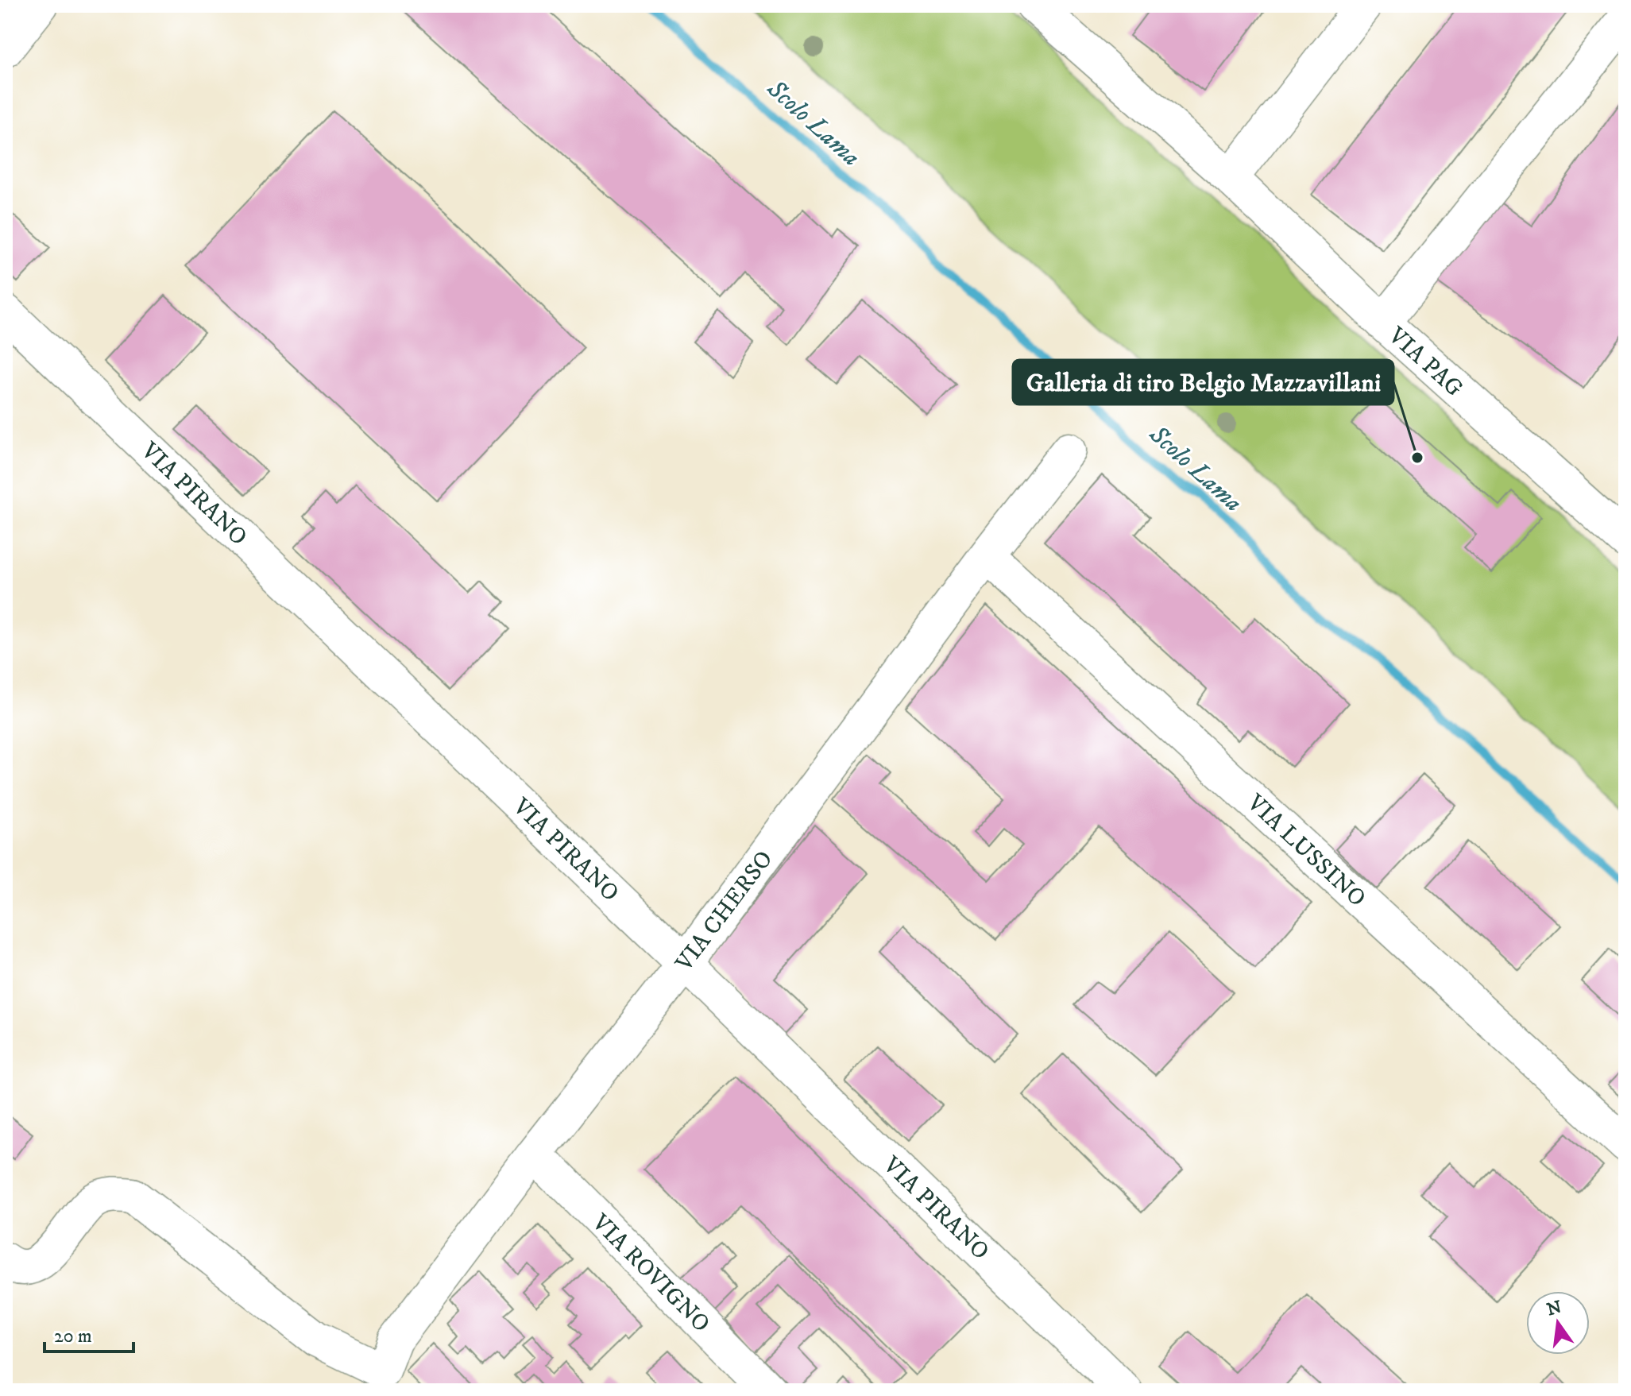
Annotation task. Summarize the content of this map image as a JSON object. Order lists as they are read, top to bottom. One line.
{"streets":{"street":["VIA PAG","VIA PIRANO","VIA LUSSINO","VIA CHERSO","VIA ROVIGNO"]},"crossings":[["VIA PIRANO","VIA CHERSO"],["VIA LUSSINO","VIA CHERSO"],["VIA CHERSO","VIA ROVIGNO"]],"water":["Scolo Lama"],"places":["Galleria di tiro Belgio Mazzavillani"],"scale_bar":"20 m","north":"top"}
